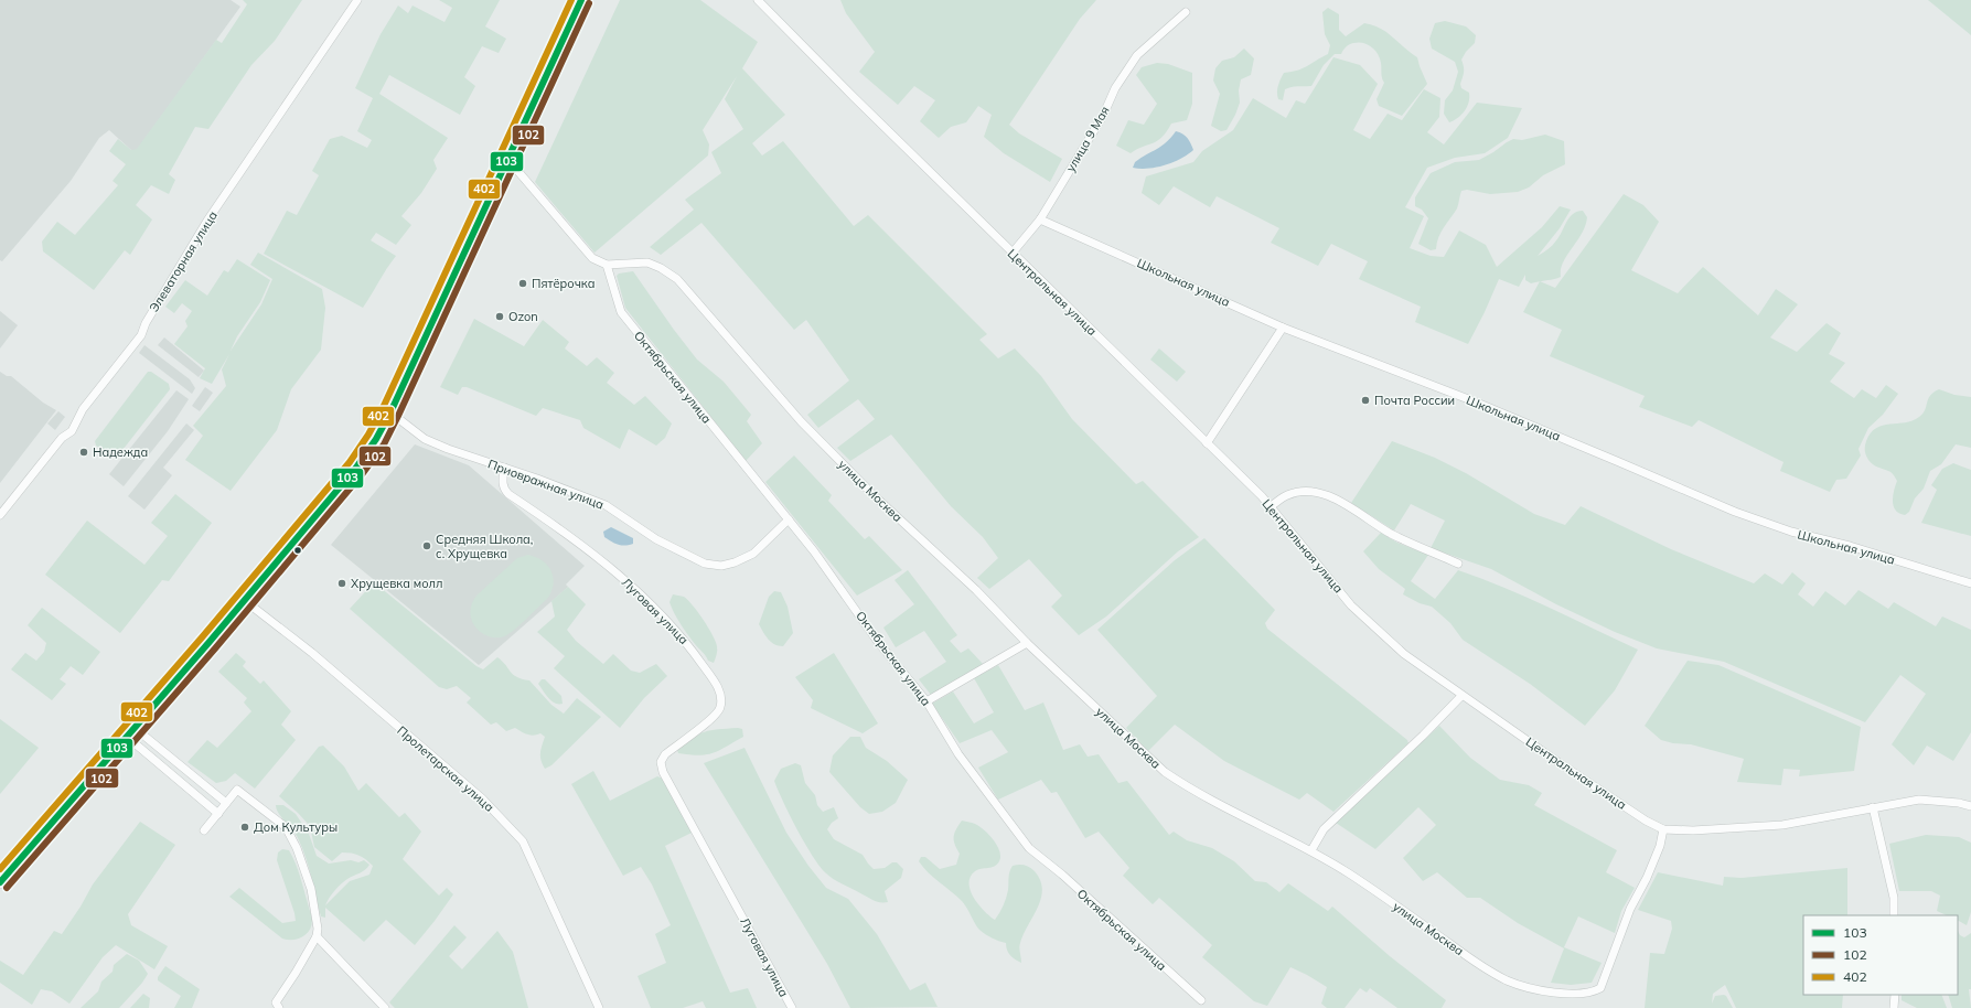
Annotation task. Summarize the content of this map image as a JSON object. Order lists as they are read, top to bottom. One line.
{"streets":{"street":["улица 9 Мая","Элеваторная улица","Школьная улица","Центральная улица","Октябрьская улица","Приовражная улица","улица Москва","Луговая улица","Пролетарская улица"]},"crossings":[["улица 9 Мая","Школьная улица"],["улица 9 Мая","Центральная улица"],["Центральная улица","улица Москва"],["Октябрьская улица","Приовражная улица"],["Октябрьская улица","улица Москва"],["Приовражная улица","Луговая улица"]],"places":["Пятёрочка","Ozon","Почта России","Надежда","Средняя Школа, с. Хрущевка","Хрущевка молл","Дом Культуры"],"lines":["transit line 103","transit line 402","transit line 102"],"legend":["103","102","402"]}
